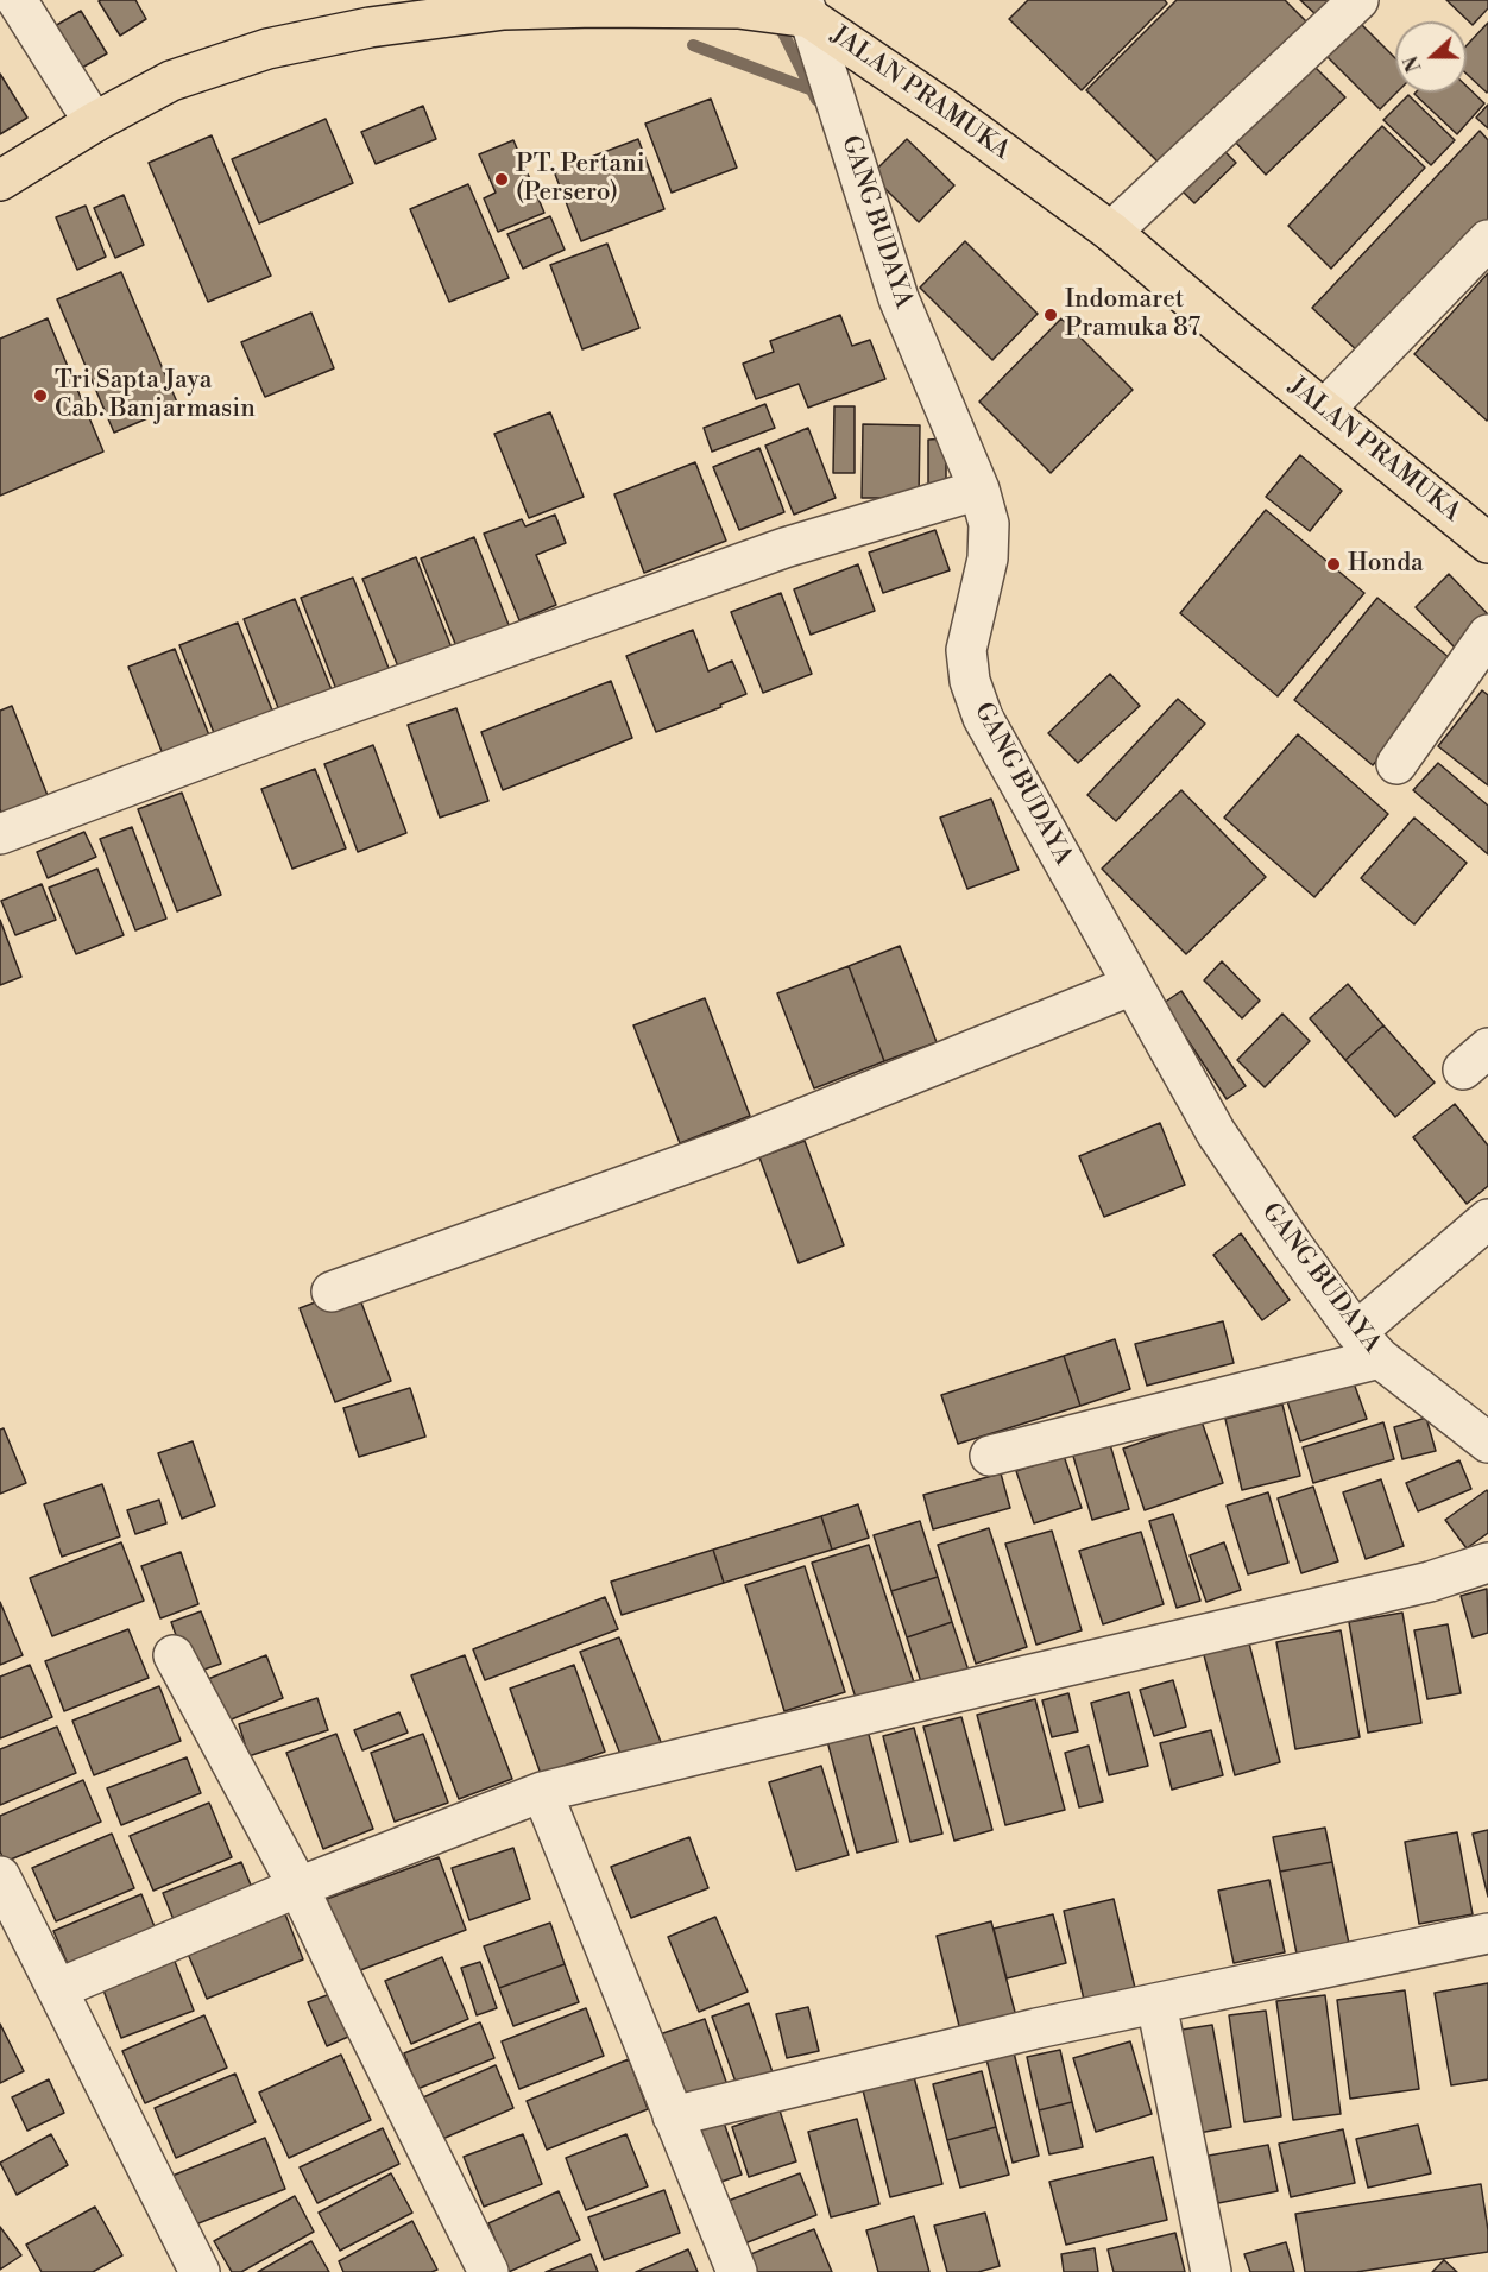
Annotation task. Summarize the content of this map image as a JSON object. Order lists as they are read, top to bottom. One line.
{"streets":{"main road":["JALAN PRAMUKA"],"street":["GANG BUDAYA"]},"crossings":[["JALAN PRAMUKA","GANG BUDAYA"]],"places":["PT. Pertani (Persero)","Indomaret Pramuka 87","Tri Sapta Jaya Cab. Banjarmasin","Honda"],"north":"left"}
